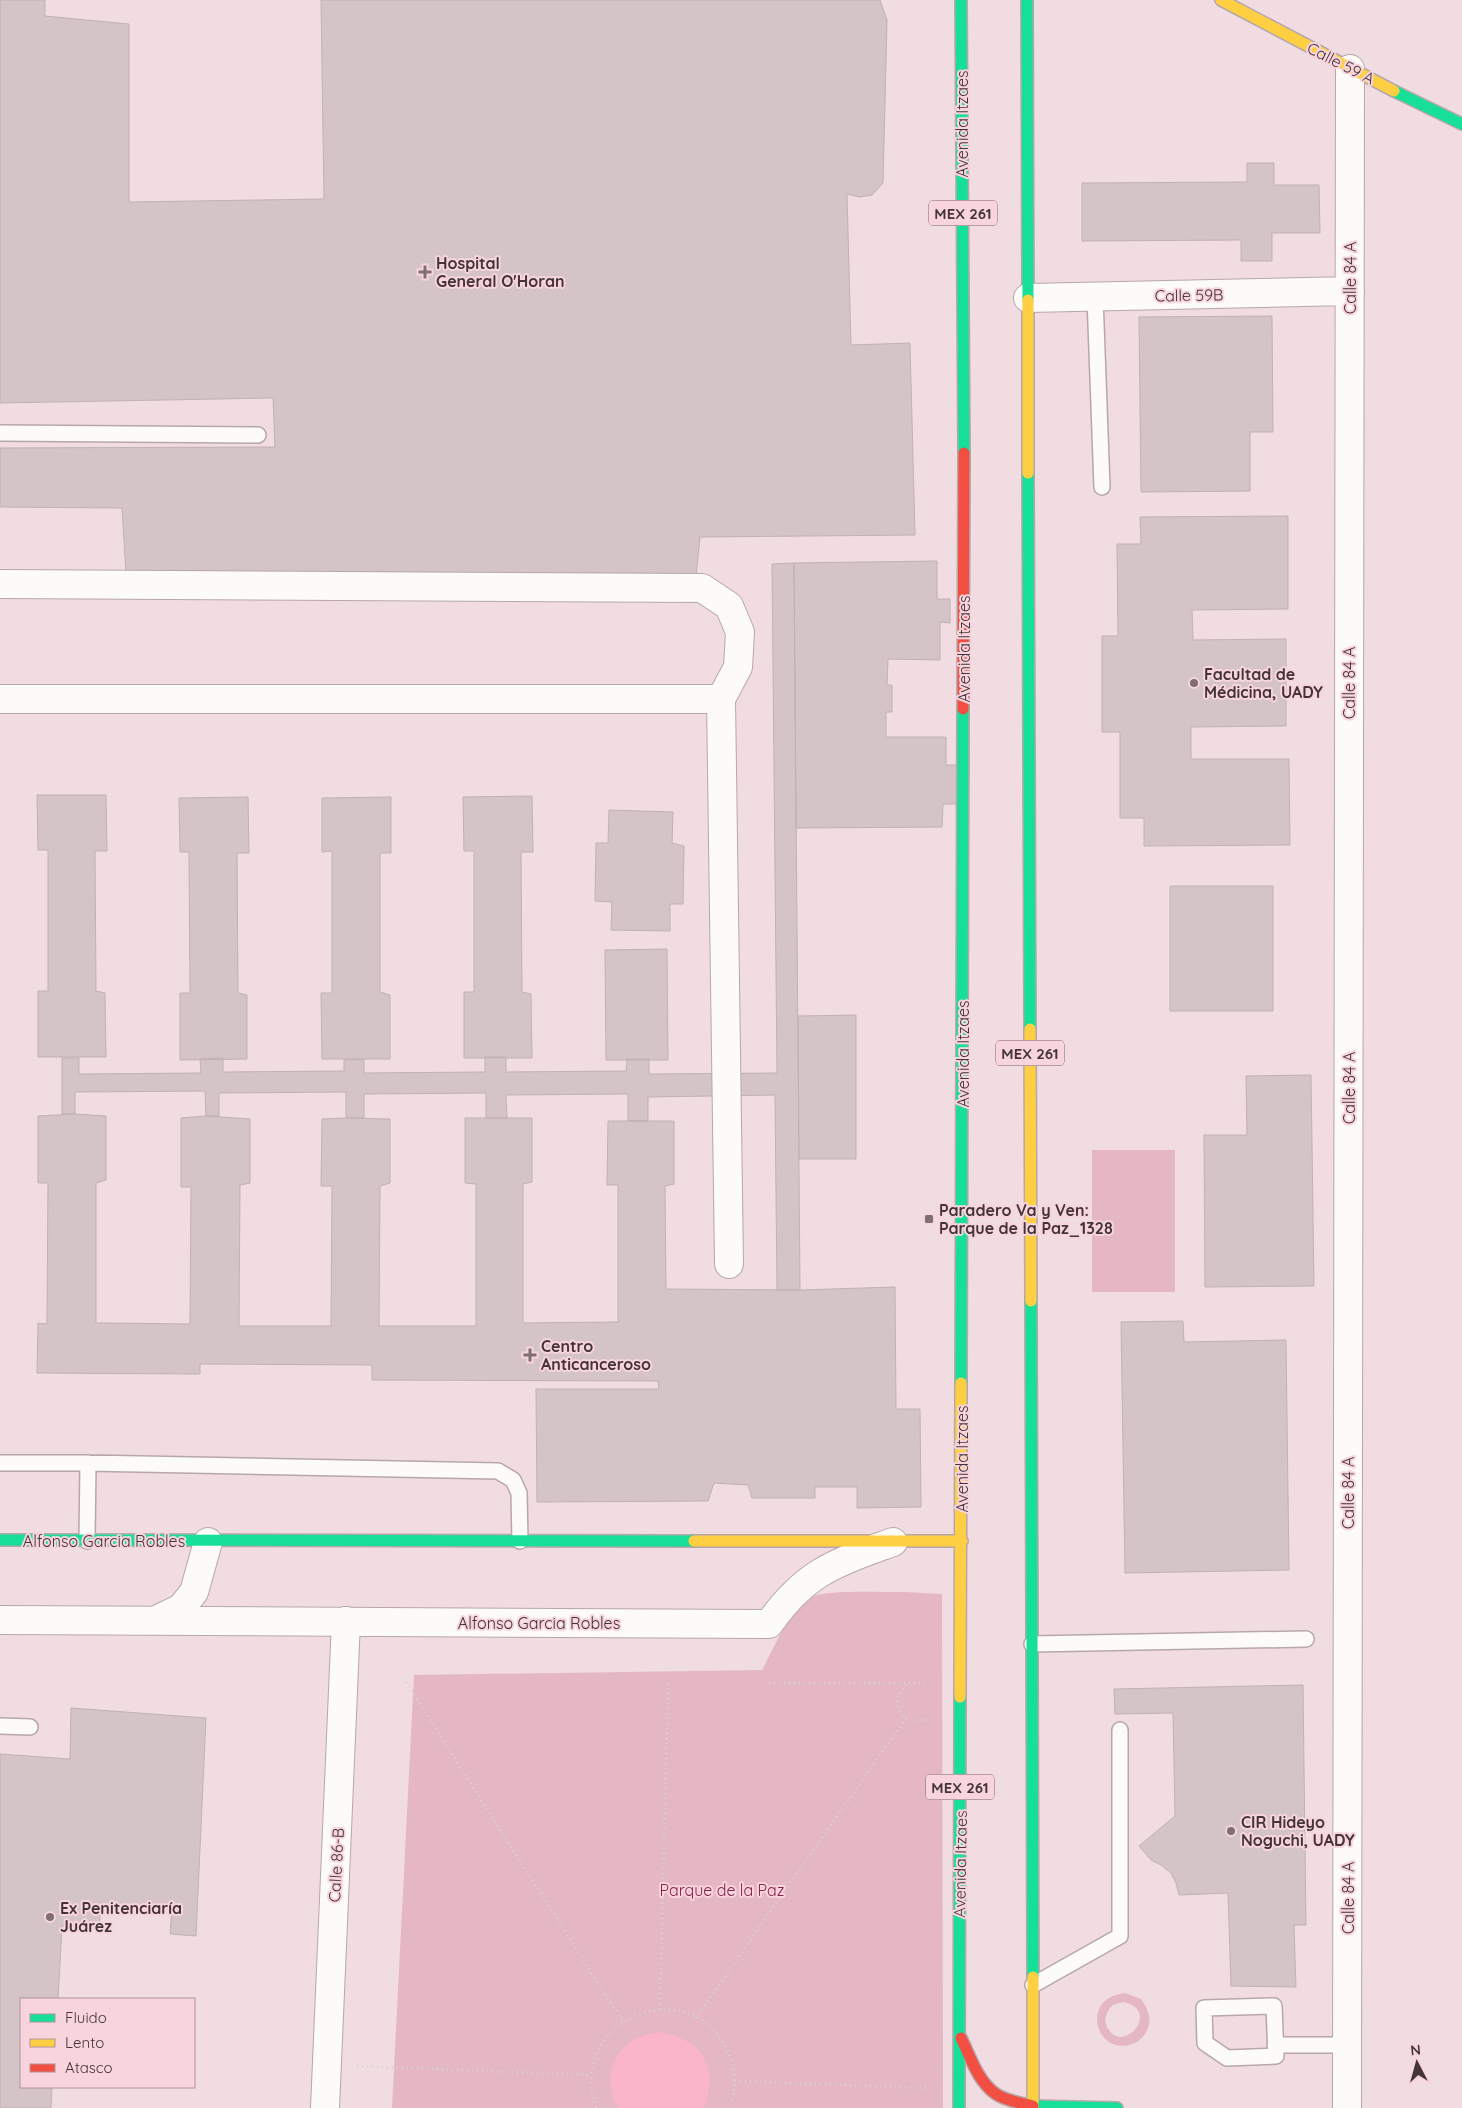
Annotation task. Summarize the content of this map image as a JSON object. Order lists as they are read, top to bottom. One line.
{"streets":{"main road":["Calle 59 A","Avenida Itzaes","MEX 261","Alfonso Garcia Robles"],"street":["Calle 84 A","Calle 59B","Calle 86-B"]},"crossings":[["Calle 59 A","Calle 84 A"],["Avenida Itzaes","Alfonso Garcia Robles"],["MEX 261","Calle 59B"],["Calle 84 A","Calle 59B"],["Alfonso Garcia Robles","Calle 86-B"]],"parks":["Parque de la Paz"],"places":{"health":["Hospital General O'Horan","Centro Anticanceroso"],"other":["Facultad de Médicina, UADY","CIR Hideyo Noguchi, UADY","Ex Penitenciaría Juárez"],"transit":["Paradero Va y Ven: Parque de la Paz_1328"]},"legend":["Fluido","Lento","Atasco"],"north":"top"}
